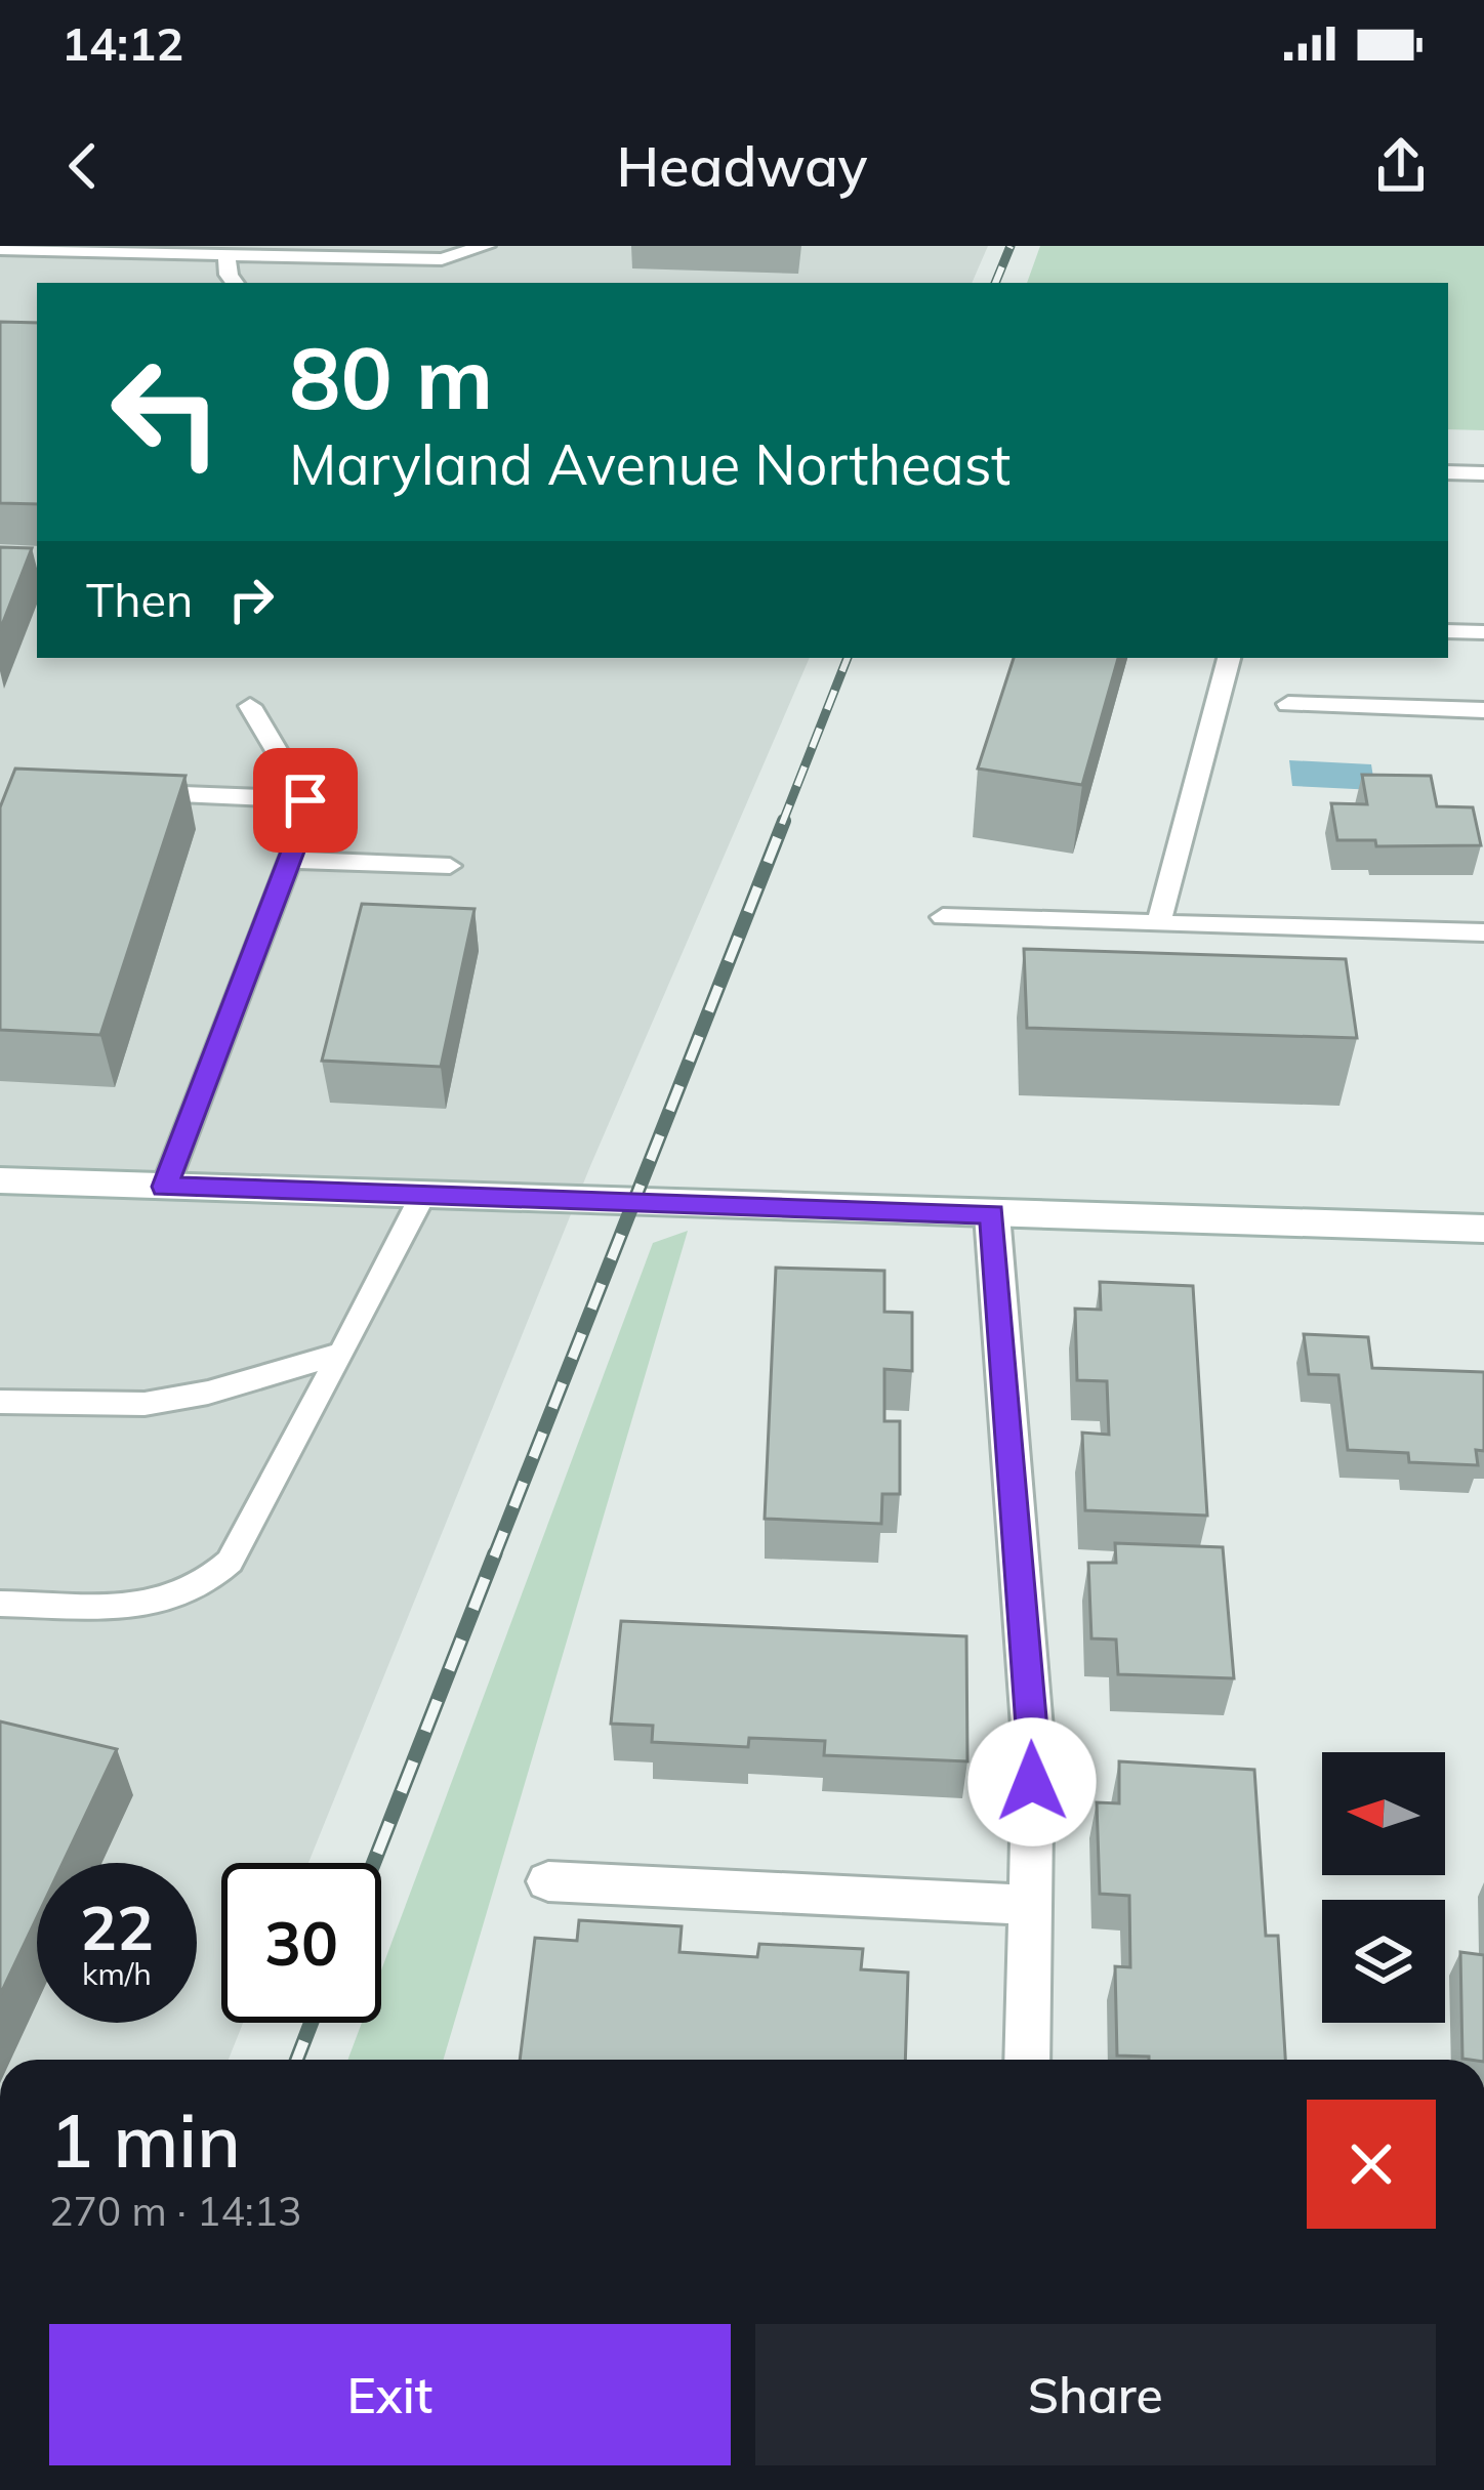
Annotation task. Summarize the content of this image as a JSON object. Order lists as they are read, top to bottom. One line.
{"north":"left","page":{"status":"14:12","header":"Headway","turn":["80 m","Maryland Avenue Northeast"],"then":"Then","speed":"22 km/h","limit":"30","heading":["1 min","270 m · 14:13"],"buttons":["Exit","Share"]}}
